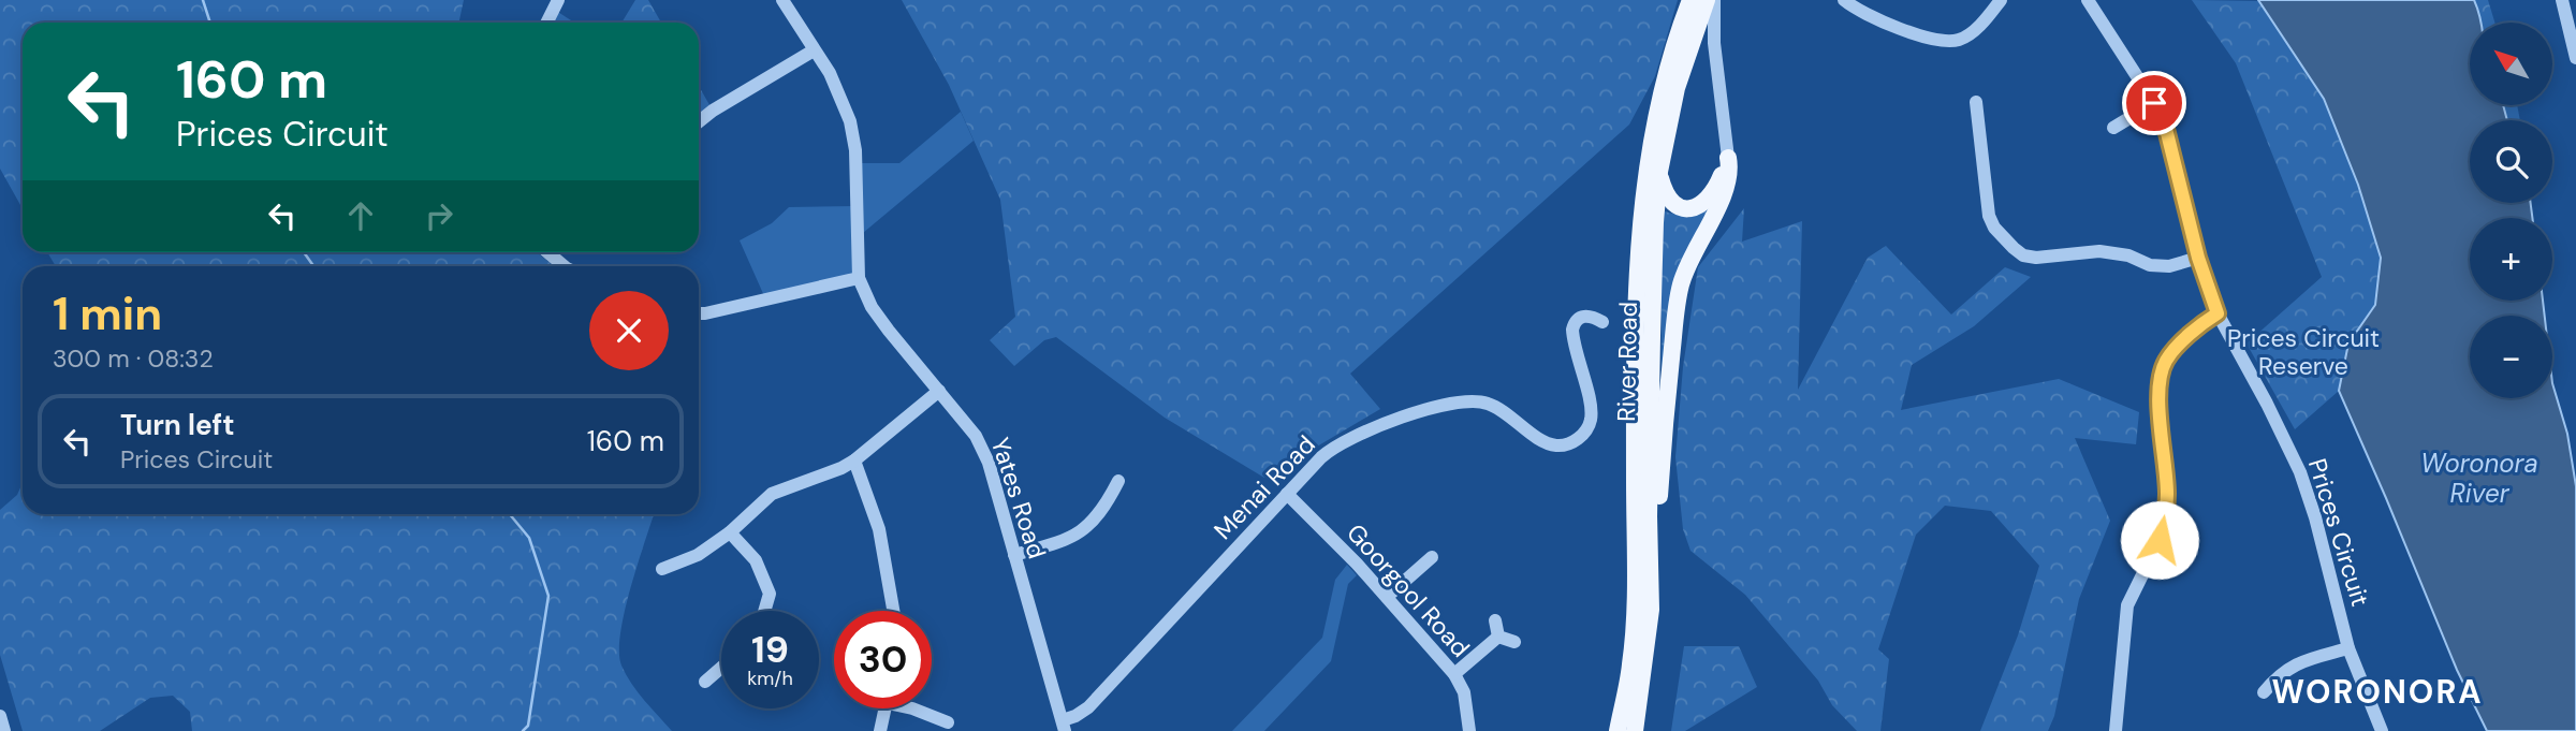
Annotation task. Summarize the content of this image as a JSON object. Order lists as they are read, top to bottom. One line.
{"streets":{"main road":["River Road"],"street":["Menai Road","Yates Road","Prices Circuit","Goorgool Road"]},"crossings":[["Menai Road","Yates Road"],["Menai Road","Goorgool Road"]],"districts":["WORONORA"],"water":["Woronora River"],"parks":["Prices Circuit Reserve"],"north":"top left","page":{"map_buttons":["+","−"],"turn":["160 m","Prices Circuit"],"heading":["1 min","300 m · 08:32"],"list":[{"name":"Turn left","note":"Prices Circuit","value":"160 m"}],"speed":"19 km/h","limit":"30"}}
